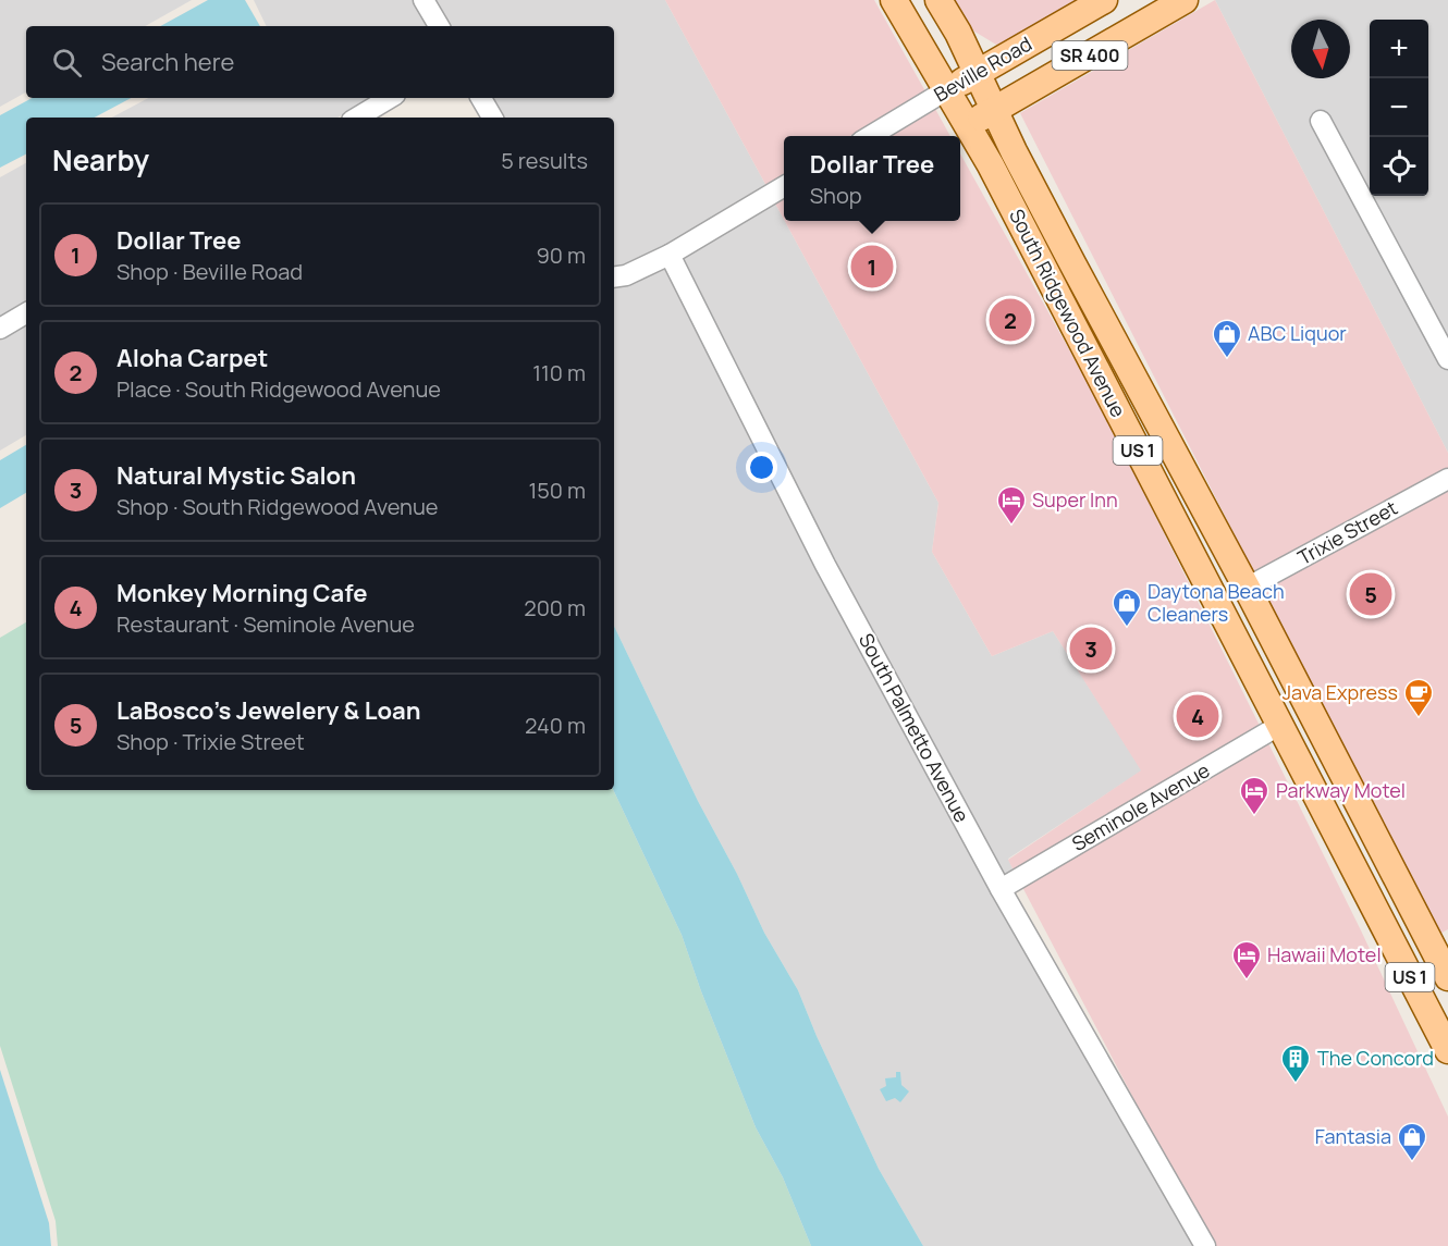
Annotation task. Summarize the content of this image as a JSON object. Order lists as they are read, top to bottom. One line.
{"streets":{"main road":["SR 400","Beville Road","South Ridgewood Avenue","US 1"],"street":["Trixie Street","South Palmetto Avenue","Seminole Avenue"]},"crossings":[["Beville Road","South Ridgewood Avenue"],["South Ridgewood Avenue","Trixie Street"],["South Ridgewood Avenue","Seminole Avenue"],["South Palmetto Avenue","Seminole Avenue"]],"places":{"shop":["ABC Liquor","Daytona Beach Cleaners","Fantasia"],"hotel":["Super Inn","Parkway Motel","Hawaii Motel"],"cafe":["Java Express"],"building":["The Concord"]},"north":"bottom","page":{"map_buttons":["+","−"],"search":"Search here","heading":["Nearby","5 results"],"popup":["Dollar Tree","Shop"],"list":[{"mark":"1","name":"Dollar Tree","note":"Shop · Beville Road","value":"90 m"},{"mark":"2","name":"Aloha Carpet","note":"Place · South Ridgewood Avenue","value":"110 m"},{"mark":"3","name":"Natural Mystic Salon","note":"Shop · South Ridgewood Avenue","value":"150 m"},{"mark":"4","name":"Monkey Morning Cafe","note":"Restaurant · Seminole Avenue","value":"200 m"},{"mark":"5","name":"LaBosco's Jewelery & Loan","note":"Shop · Trixie Street","value":"240 m"}],"pins":["1","2","5","3","4"]}}
